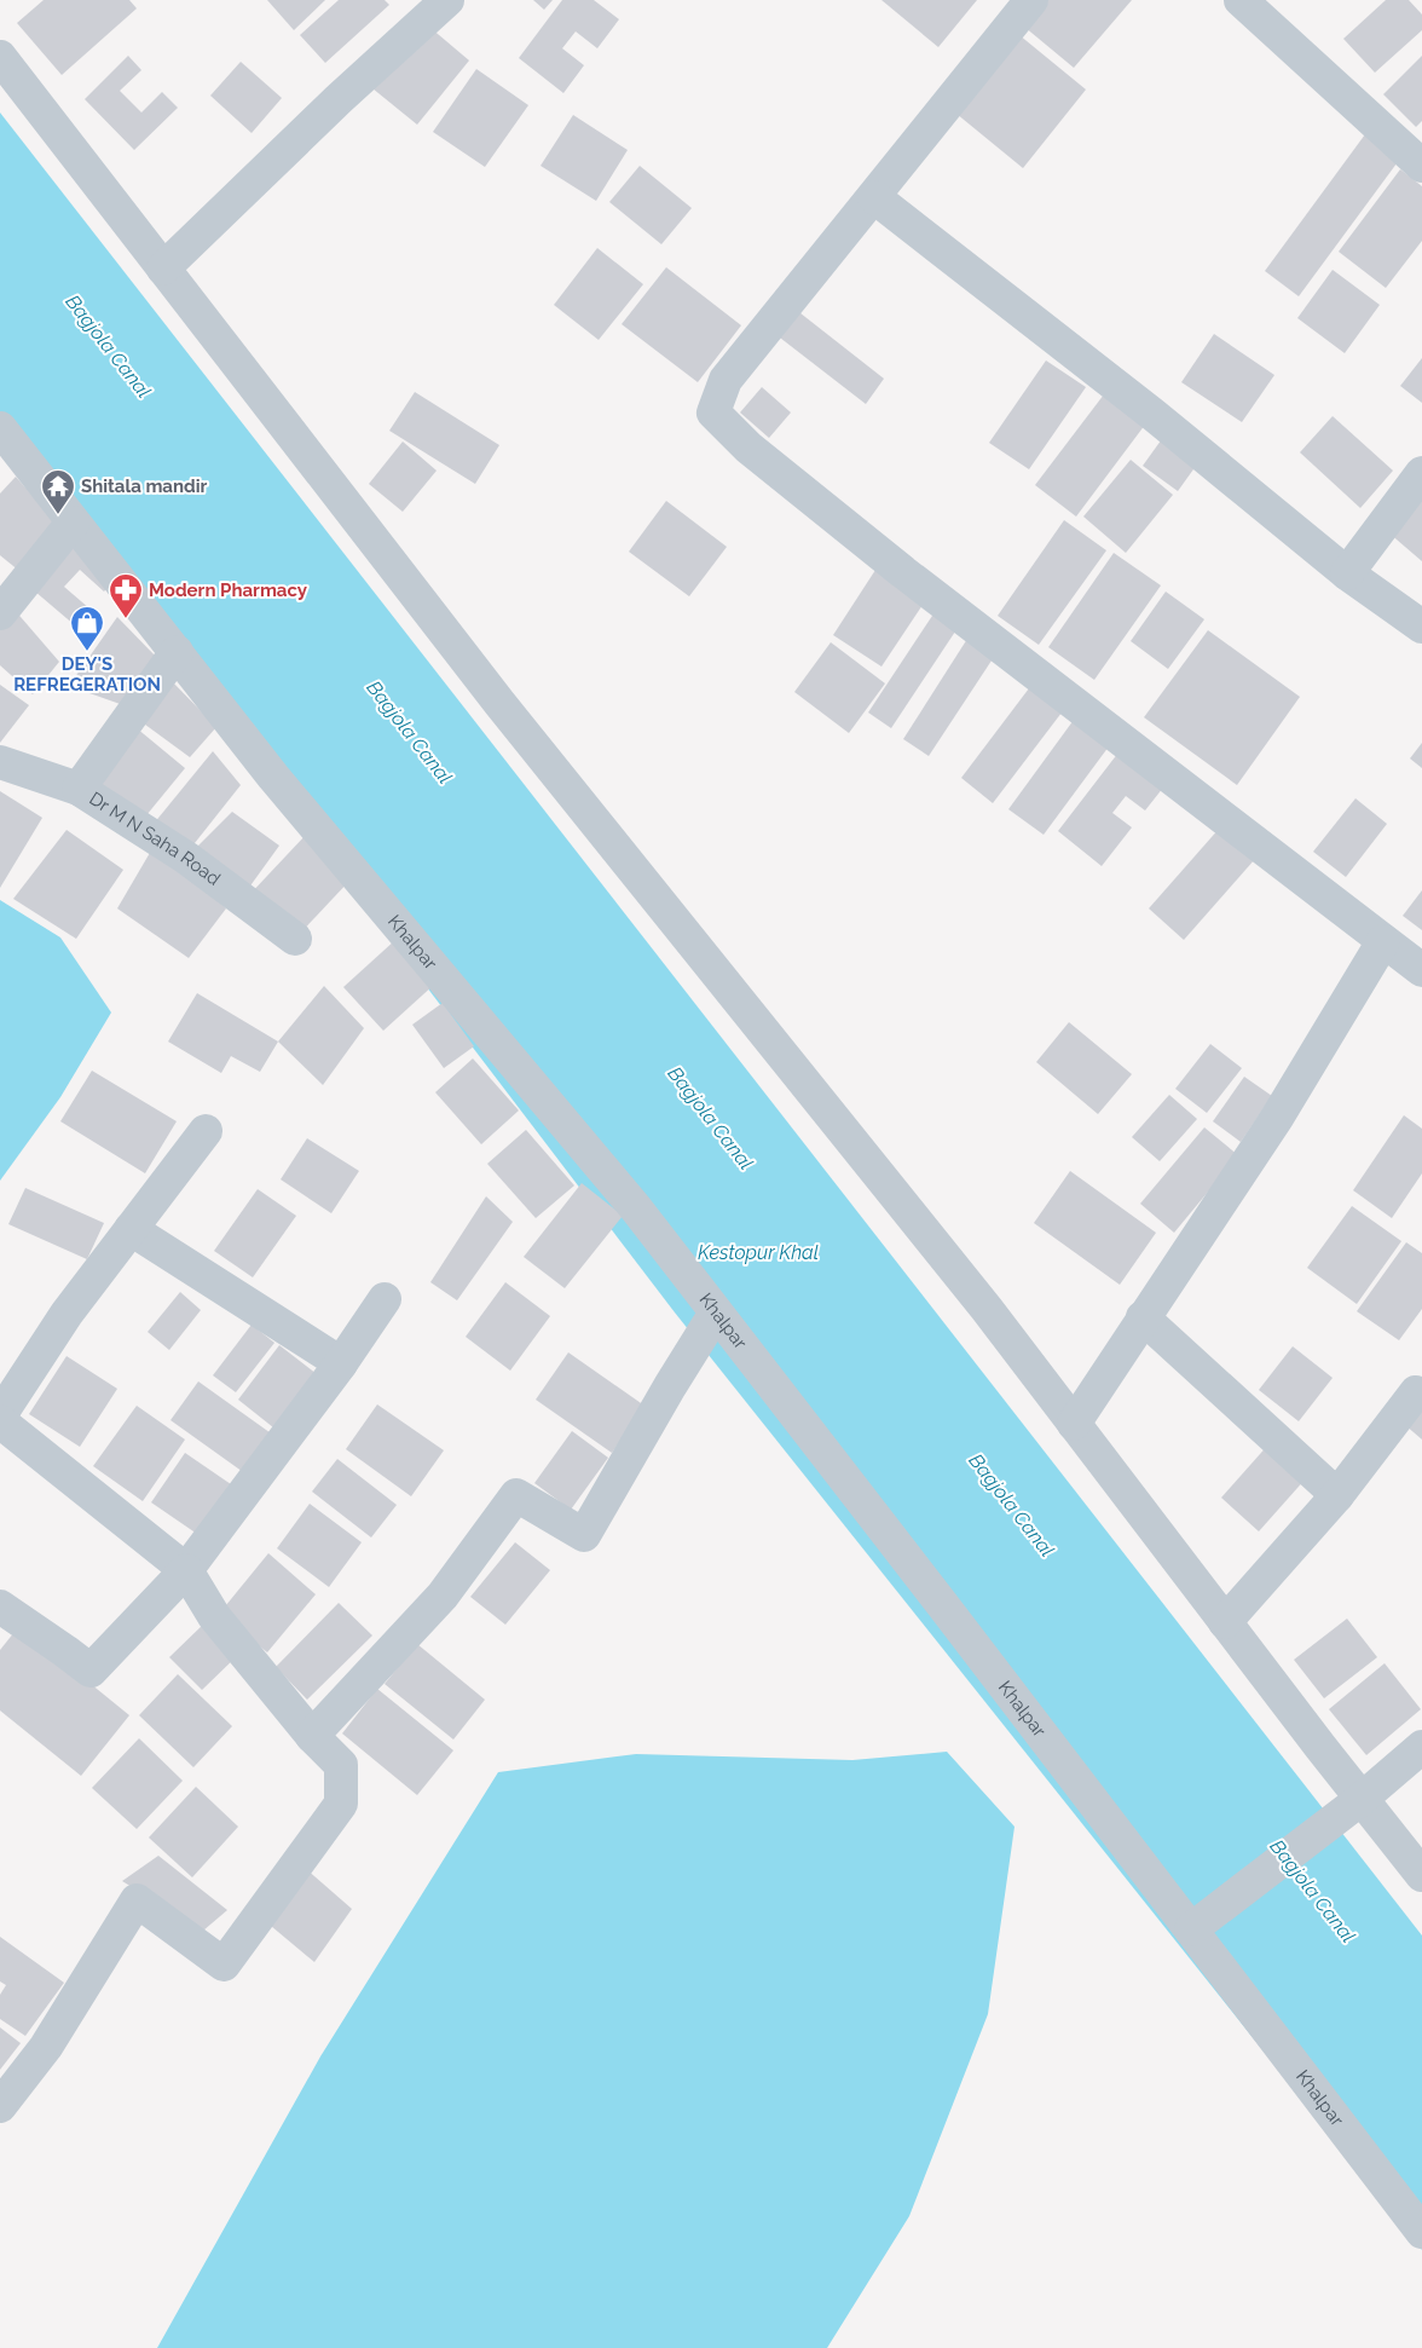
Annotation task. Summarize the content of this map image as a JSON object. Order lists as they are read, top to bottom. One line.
{"streets":{"street":["Dr M N Saha Road","Khalpar"]},"water":["Bagjola Canal","Kestopur Khal"],"places":{"temple":["Shitala mandir"],"pharmacy":["Modern Pharmacy"],"shop":["DEY'S REFREGERATION"]}}
